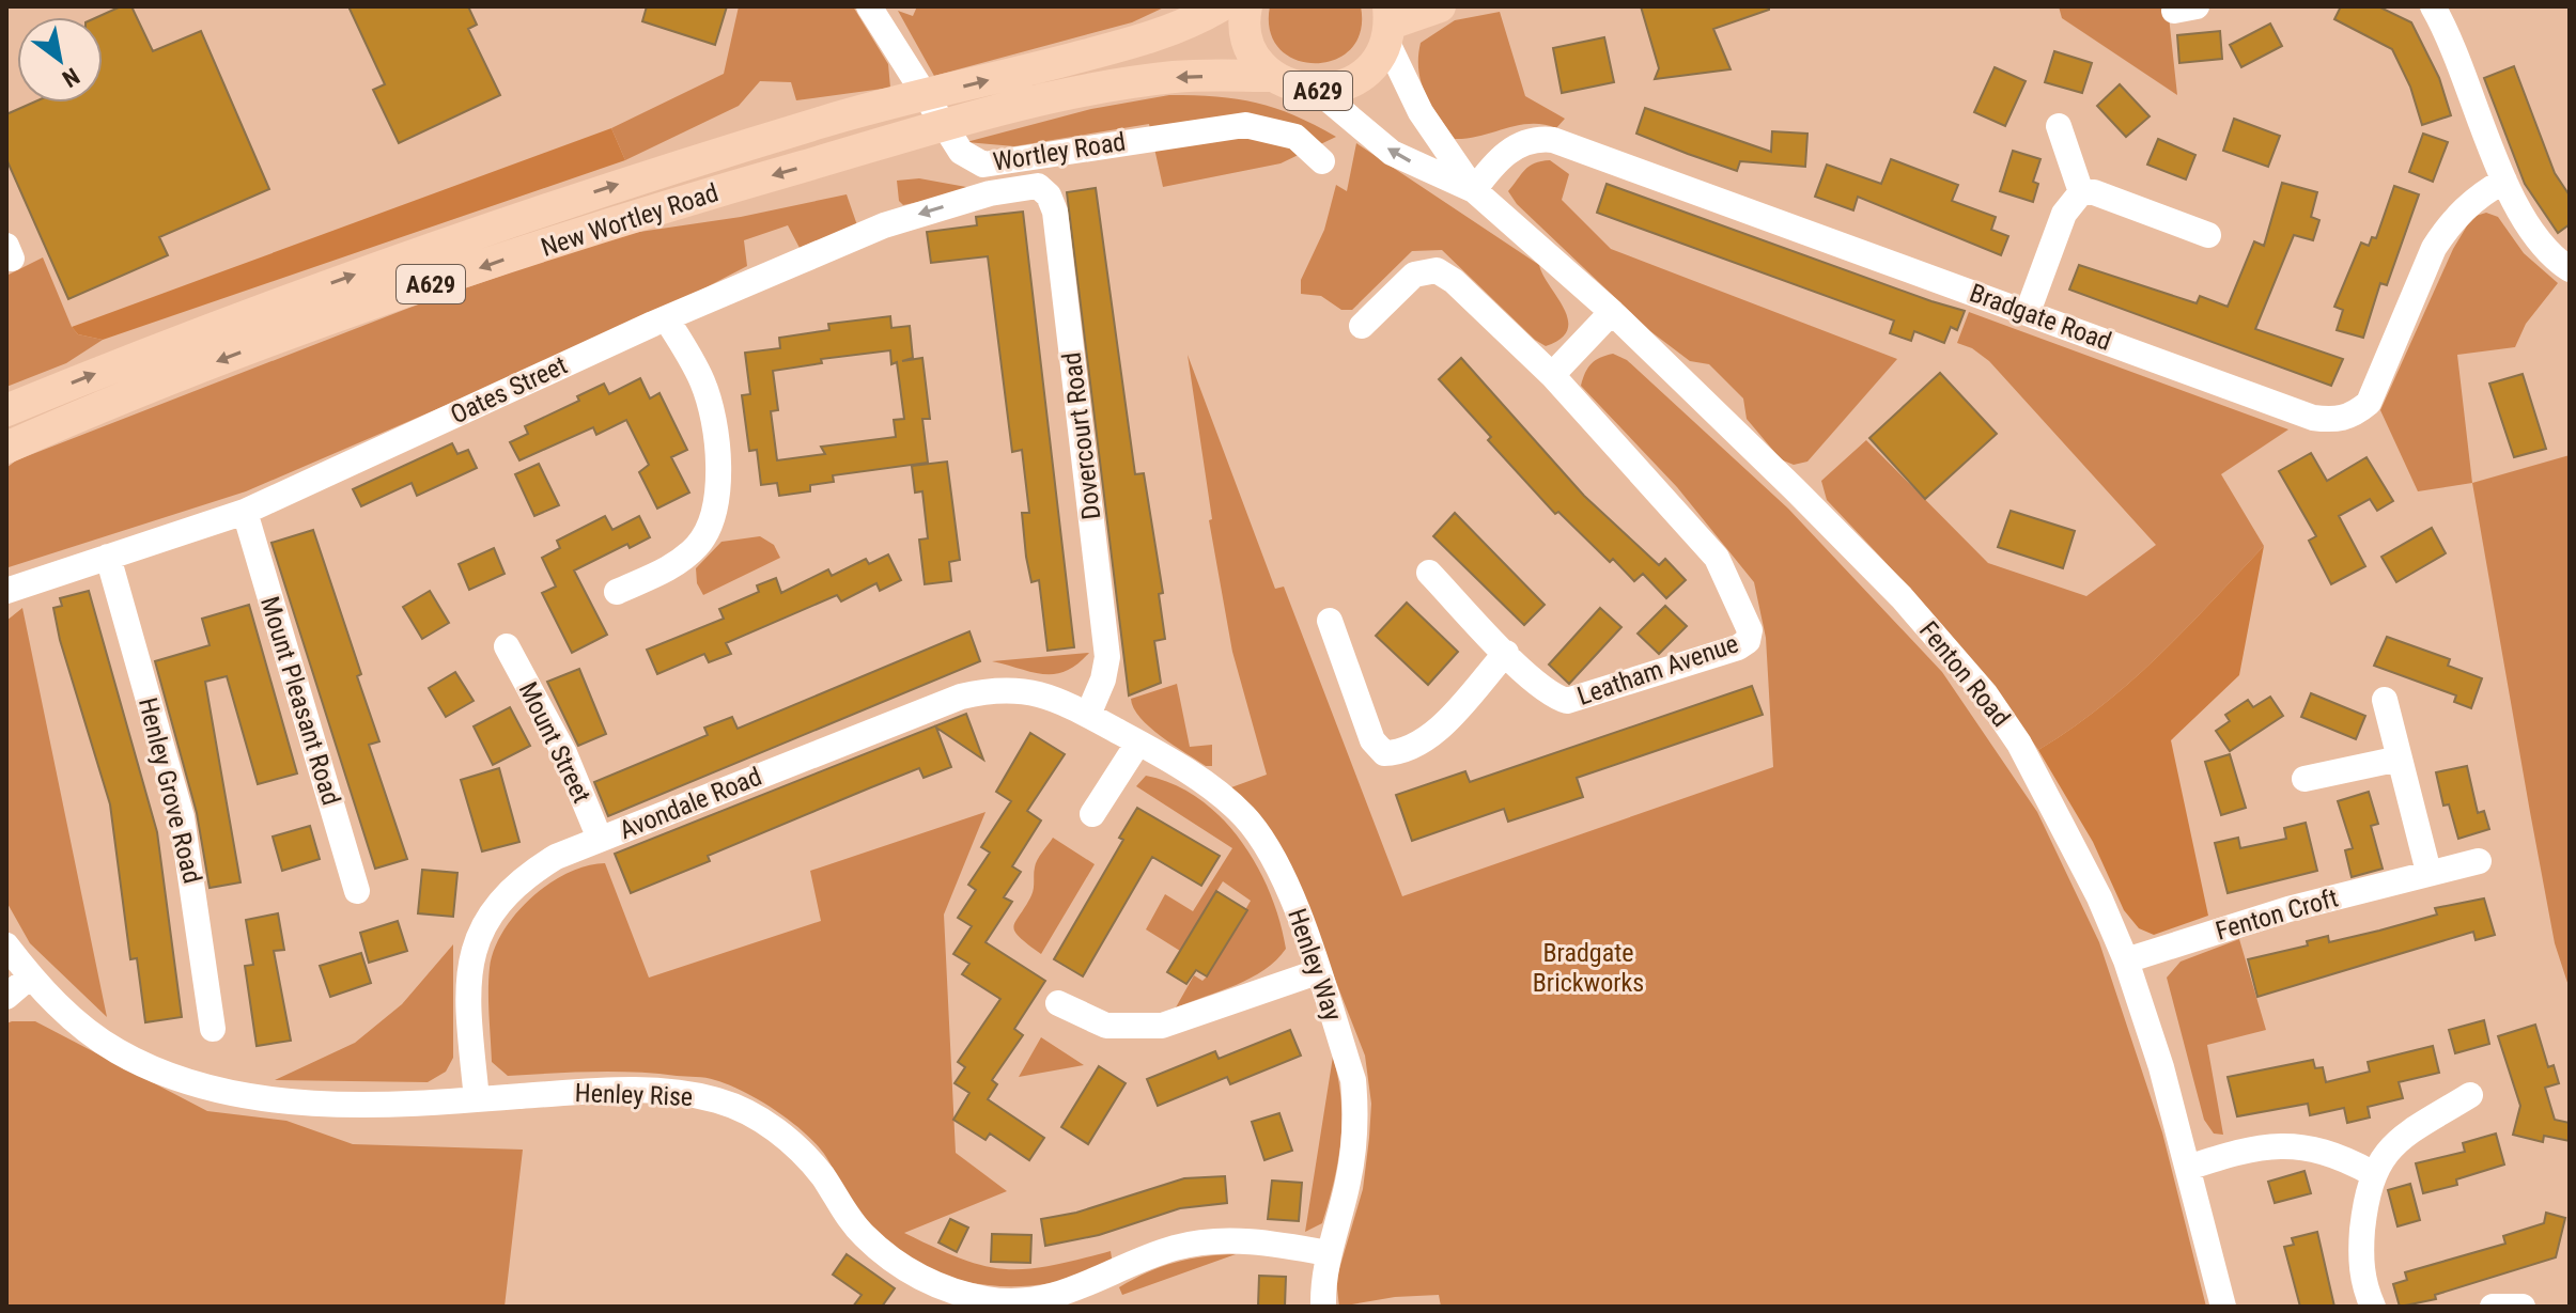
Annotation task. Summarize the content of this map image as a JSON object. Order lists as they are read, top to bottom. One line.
{"streets":{"main road":["A629","New Wortley Road"],"street":["Wortley Road","Bradgate Road","Oates Street","Dovercourt Road","Leatham Avenue","Fenton Road","Mount Pleasant Road","Mount Street","Henley Grove Road","Avondale Road","Fenton Croft","Henley Way","Henley Rise"]},"crossings":[["A629","New Wortley Road"],["A629","Fenton Road"],["Bradgate Road","Fenton Road"],["Oates Street","Dovercourt Road"],["Oates Street","Mount Pleasant Road"],["Oates Street","Henley Grove Road"],["Dovercourt Road","Avondale Road"],["Dovercourt Road","Henley Way"],["Fenton Road","Fenton Croft"],["Mount Street","Avondale Road"],["Avondale Road","Henley Way"],["Avondale Road","Henley Rise"],["Henley Way","Henley Rise"]],"parks":["Bradgate Brickworks"],"north":"bottom right"}
